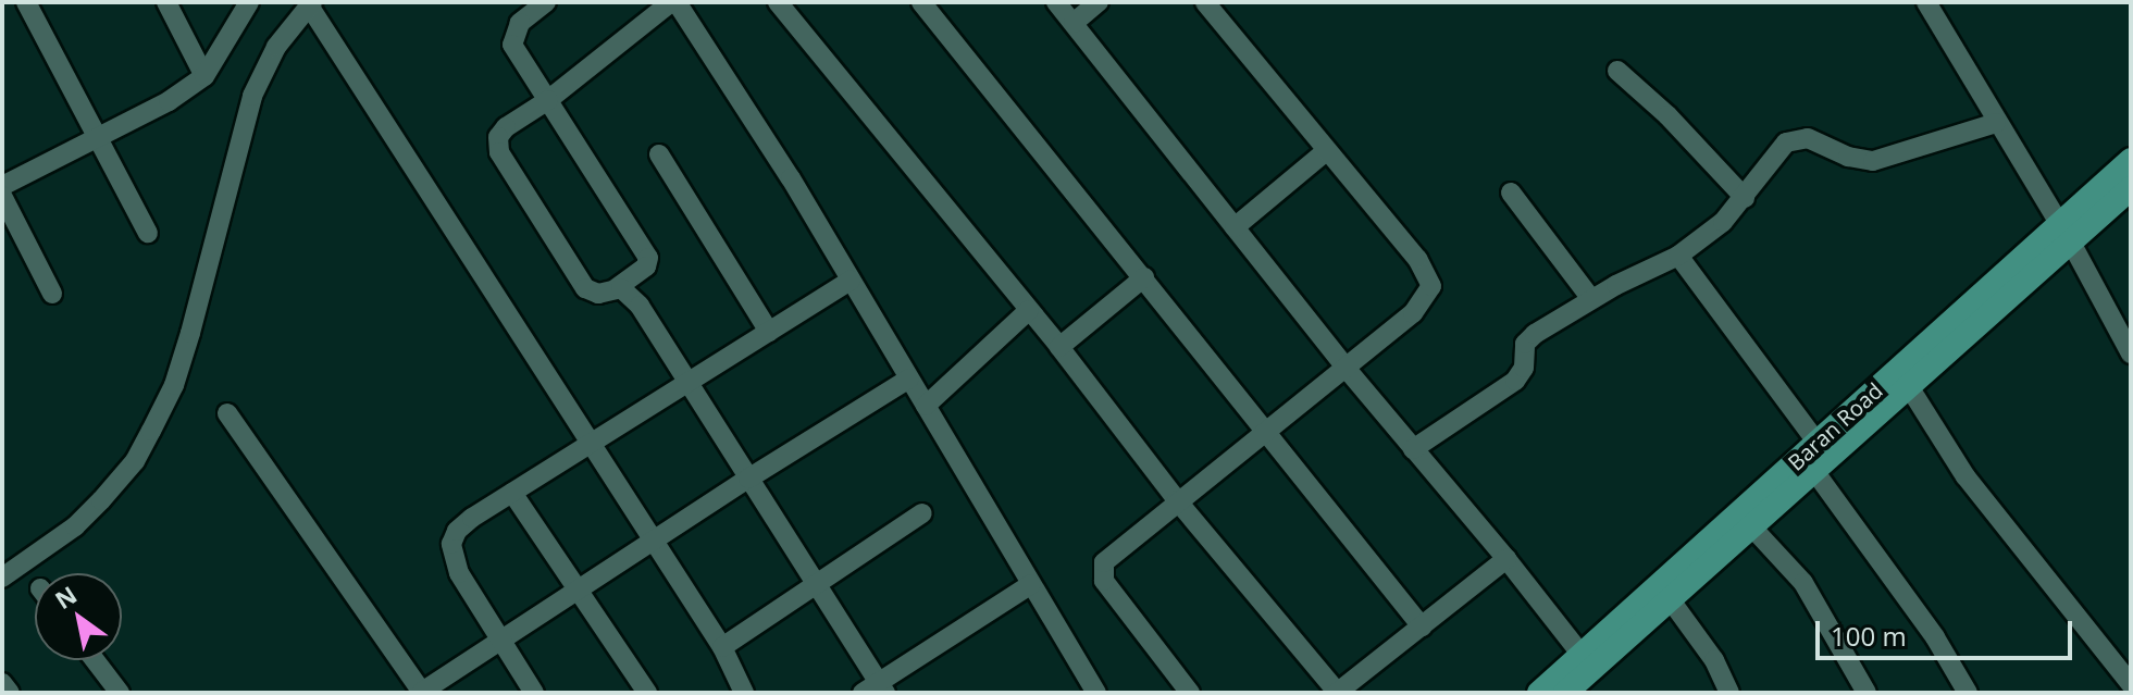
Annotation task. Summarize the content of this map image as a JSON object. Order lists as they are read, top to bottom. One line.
{"streets":{"main road":["Baran Road"]},"scale_bar":"100 m","north":"top left"}
